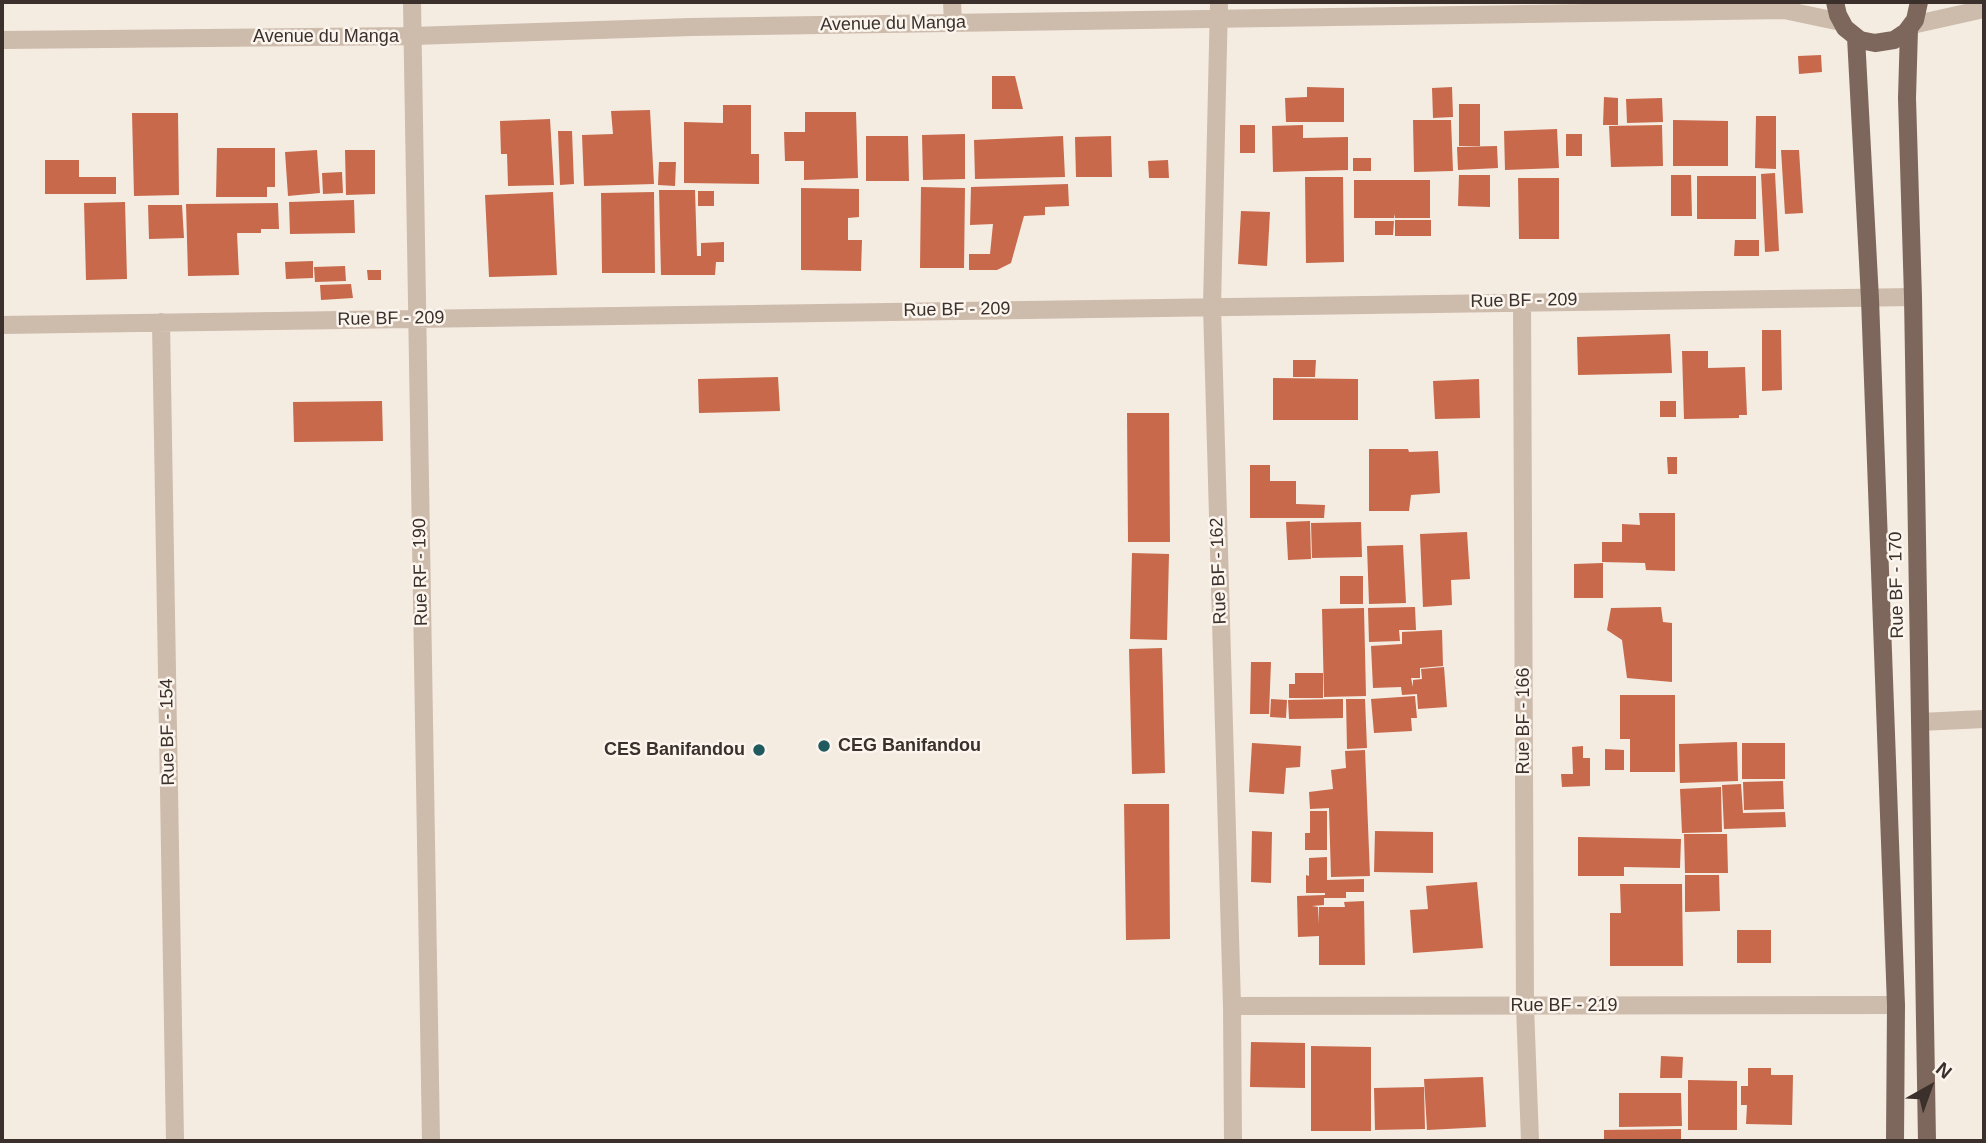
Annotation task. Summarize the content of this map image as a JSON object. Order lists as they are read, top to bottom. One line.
{"streets":{"main road":["Rue BF - 170"],"street":["Avenue du Manga","Rue BF - 209","Rue BF - 162","Rue RF - 190","Rue BF - 166","Rue BF - 154","Rue BF - 219"]},"crossings":[["Avenue du Manga","Rue BF - 162"],["Avenue du Manga","Rue RF - 190"],["Rue BF - 209","Rue BF - 162"],["Rue BF - 209","Rue RF - 190"],["Rue BF - 209","Rue BF - 170"],["Rue BF - 209","Rue BF - 166"],["Rue BF - 209","Rue BF - 154"],["Rue BF - 162","Rue BF - 219"],["Rue BF - 170","Rue BF - 219"],["Rue BF - 166","Rue BF - 219"]],"places":["CEG Banifandou","CES Banifandou"],"north":"top right"}
